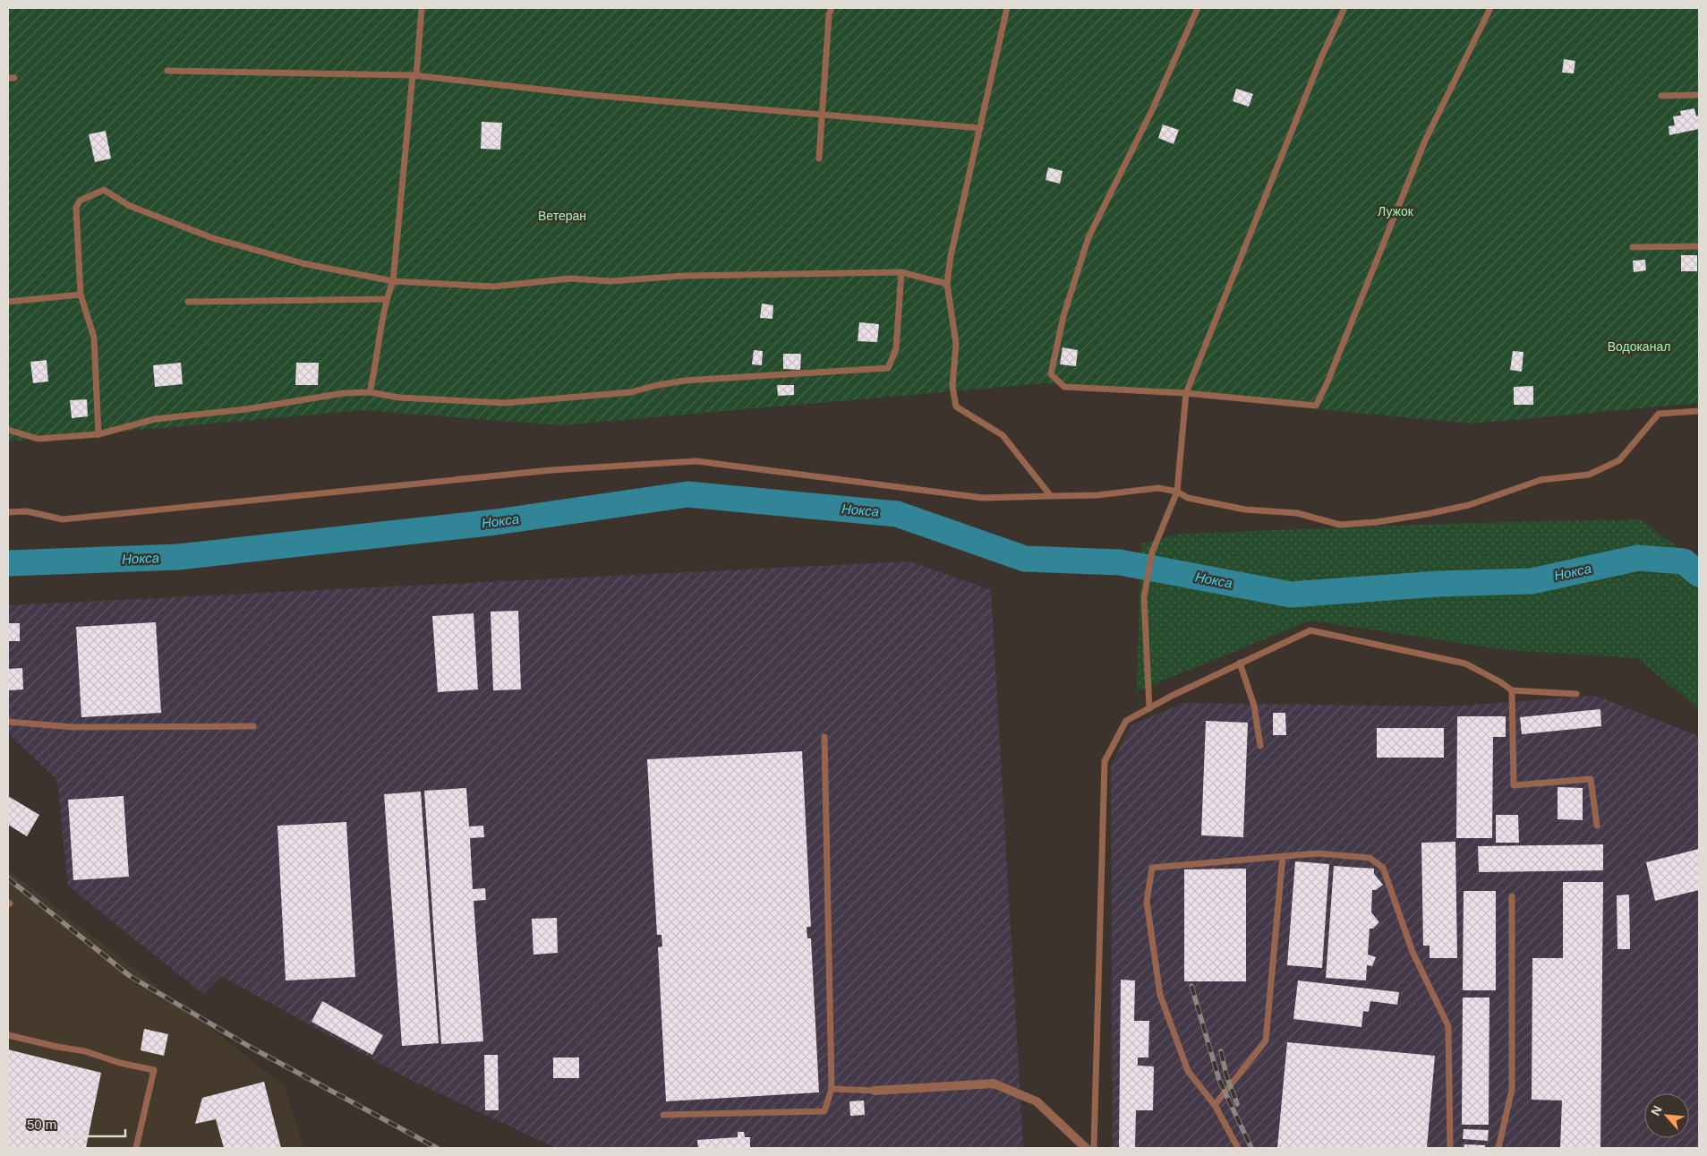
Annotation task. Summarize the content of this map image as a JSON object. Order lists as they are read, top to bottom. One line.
{"water":["Нокса"],"parks":["Лужок","Ветеран","Водоканал"],"scale_bar":"50 m","north":"top left"}
